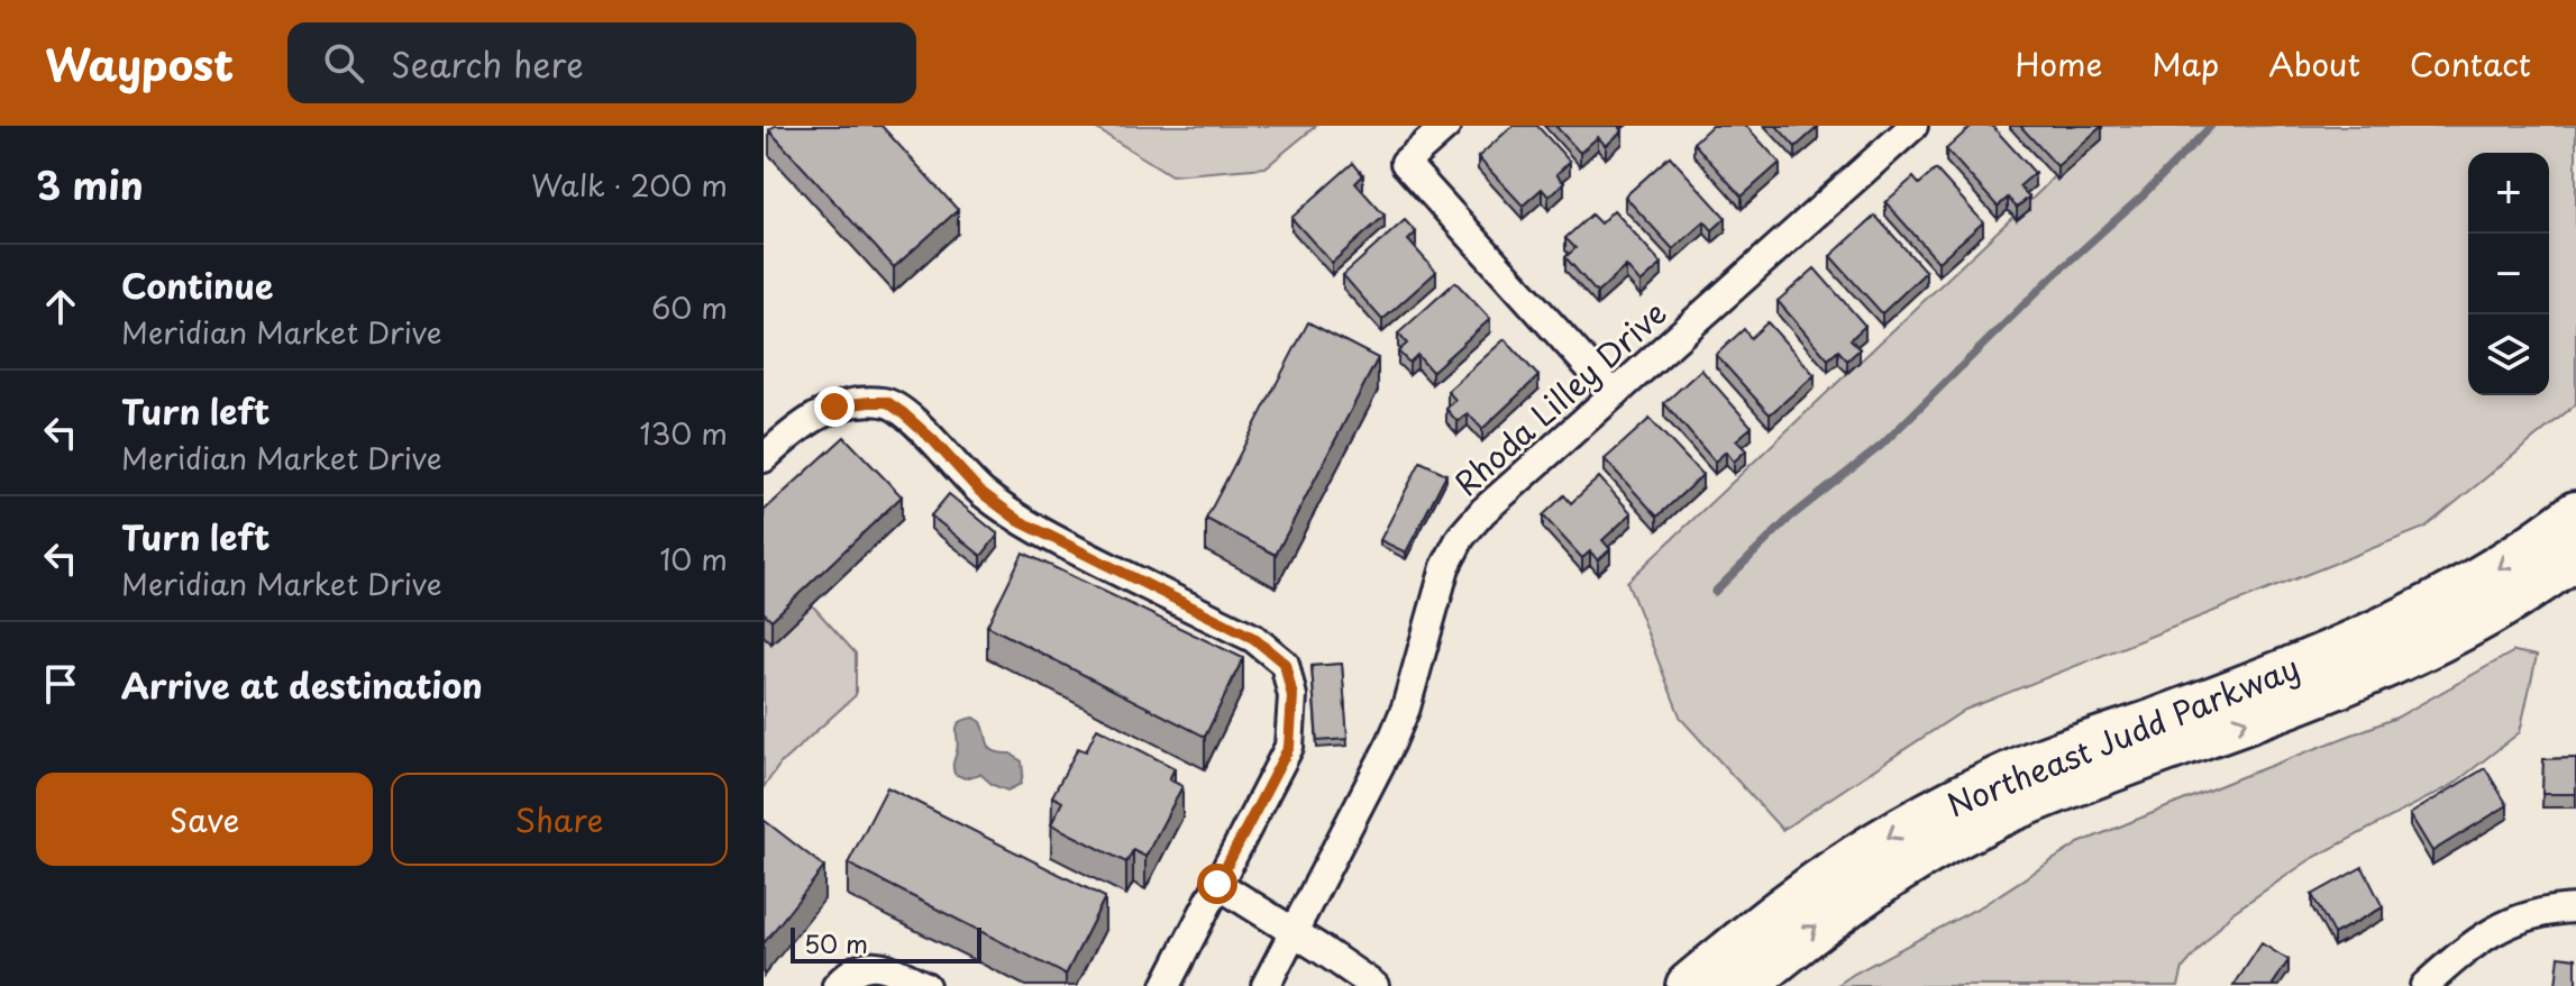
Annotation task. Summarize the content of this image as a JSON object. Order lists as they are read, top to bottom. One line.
{"streets":{"highway":["Northeast Judd Parkway"],"street":["Rhoda Lilley Drive"]},"scale_bar":"50 m","page":{"header":"Waypost","search":"Search here","nav":["Home","Map","About","Contact"],"heading":["3 min","Walk · 200 m"],"map_buttons":["+","−"],"list":[["Continue","Meridian Market Drive","60 m"],["Turn left","Meridian Market Drive","130 m"],["Turn left","Meridian Market Drive","10 m"],"Arrive at destination"],"buttons":["Save","Share"],"scale":"50 m"}}
